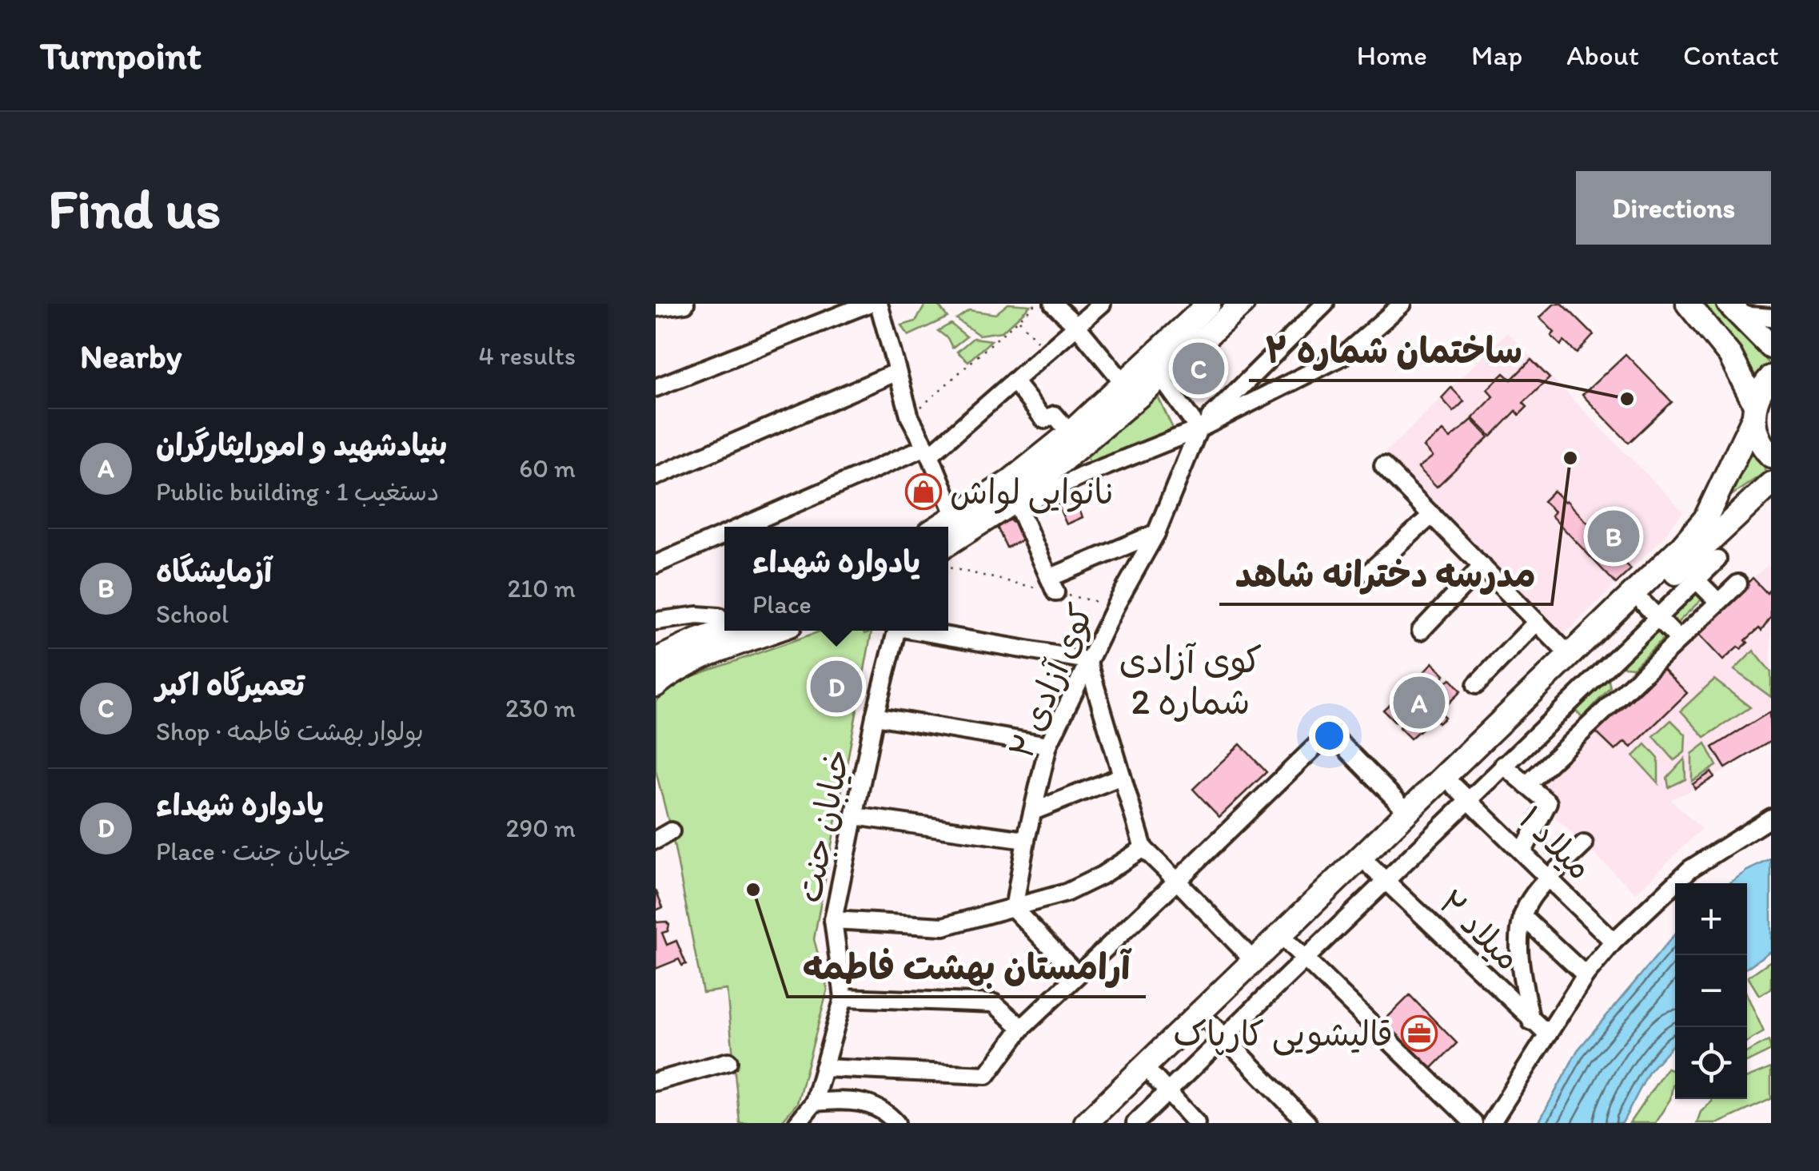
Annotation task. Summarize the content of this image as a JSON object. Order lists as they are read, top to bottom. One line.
{"streets":{"street":["کوی آزادی ۲","خیابان جنت","میلاد ۱","میلاد ۲"]},"districts":["کوی آزادی شماره 2"],"places":{"other":["ساختمان شماره ۲","مدرسه دخترانه شاهد","آرامستان بهشت فاطمه"],"shop":["نانوایی لواش"],"office":["قالیشویی کارپاک"]},"page":{"header":"Turnpoint","nav":["Home","Map","About","Contact"],"buttons":"Directions","title":"Find us","heading":["Nearby","4 results"],"pins":["C","B","D","A"],"list":[{"mark":"A","name":"بنیادشهید و امورایثارگران","note":"Public building · دستغیب 1","value":"60 m"},{"mark":"B","name":"آزمایشگاه","note":"School","value":"210 m"},{"mark":"C","name":"تعمیرگاه اکبر","note":"Shop · بولوار بهشت فاطمه","value":"230 m"},{"mark":"D","name":"یادواره شهداء","note":"Place · خیابان جنت","value":"290 m"}],"popup":["یادواره شهداء","Place"],"map_buttons":["+","−"]}}
